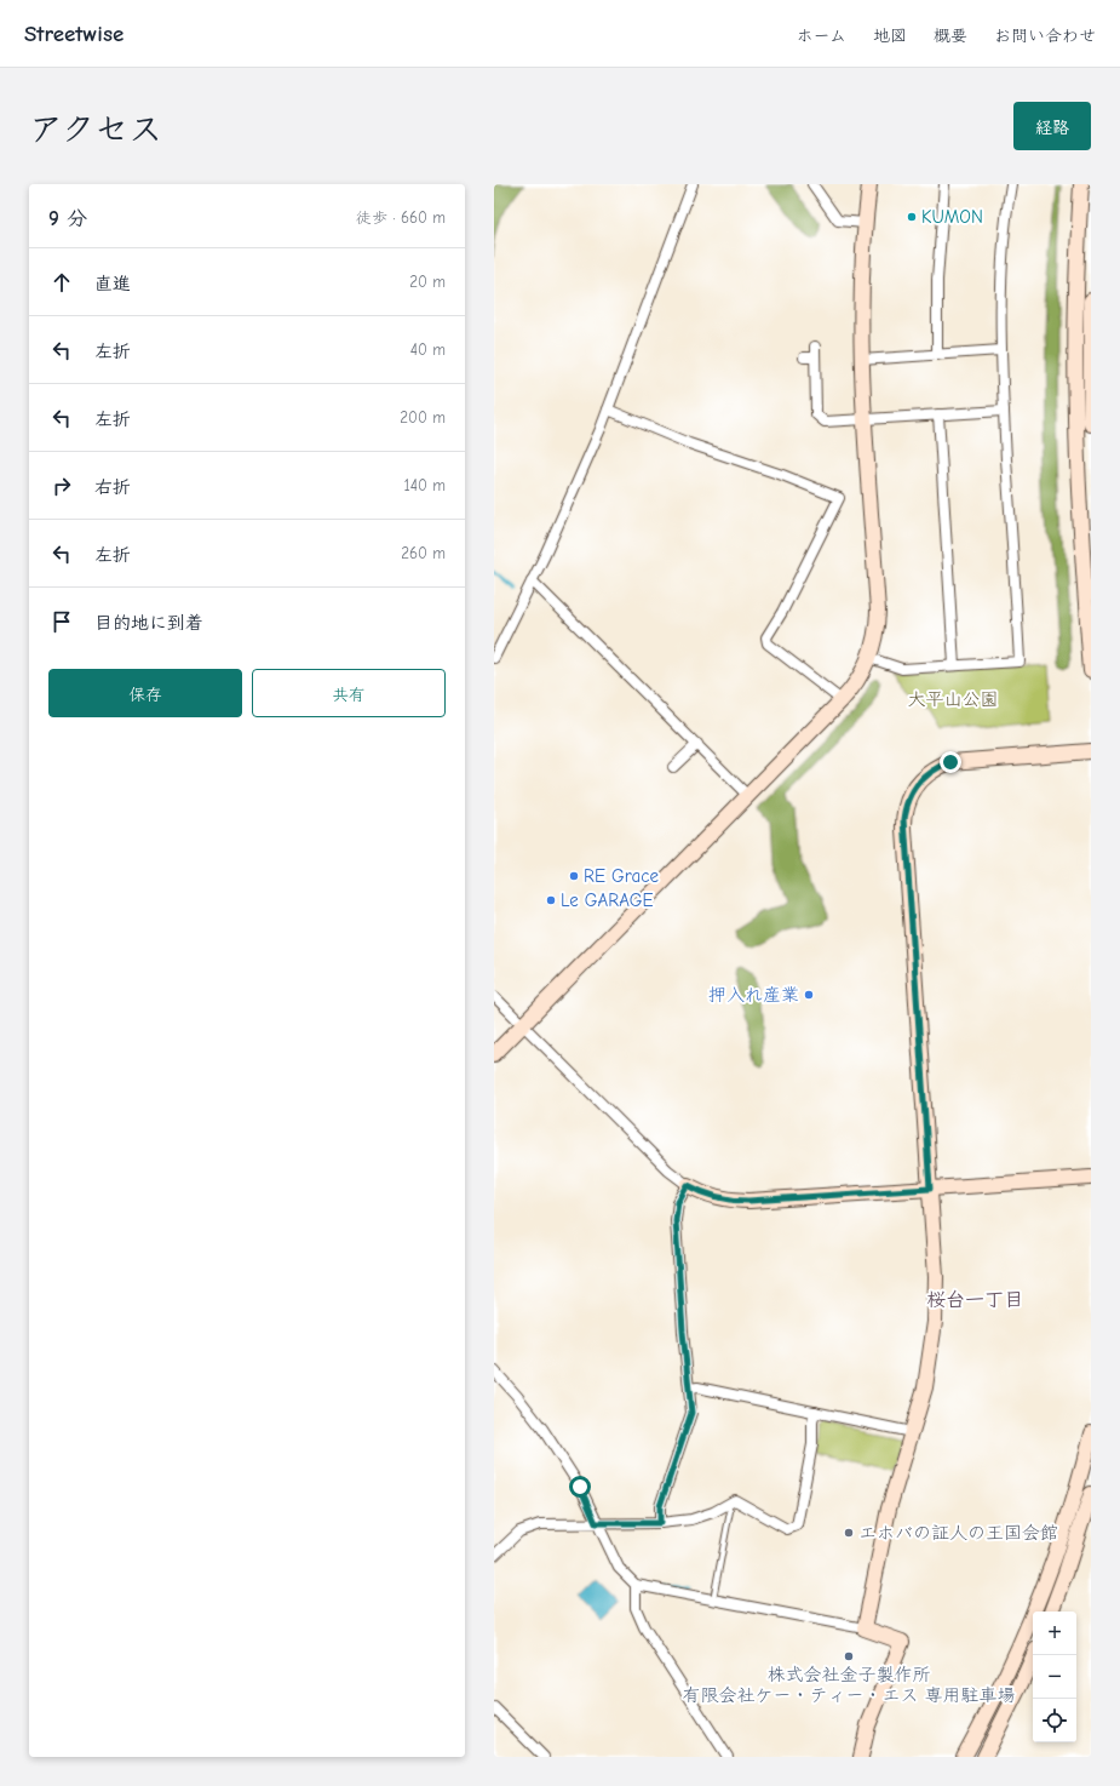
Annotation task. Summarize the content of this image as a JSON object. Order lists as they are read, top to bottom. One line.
{"districts":["桜台一丁目"],"parks":["大平山公園"],"places":["KUMON","RE Grace","Le GARAGE","押入れ産業","エホバの証人の王国会館","株式会社金子製作所 有限会社ケー・ティー・エス 専用駐車場"],"page":{"header":"Streetwise","nav":["ホーム","地図","概要","お問い合わせ"],"title":"アクセス","buttons":["経路",["保存","共有"]],"heading":["9 分","徒歩 · 660 m"],"list":[["直進","20 m"],["左折","40 m"],["左折","200 m"],["右折","140 m"],["左折","260 m"],"目的地に到着"],"map_buttons":["+","−"]}}
